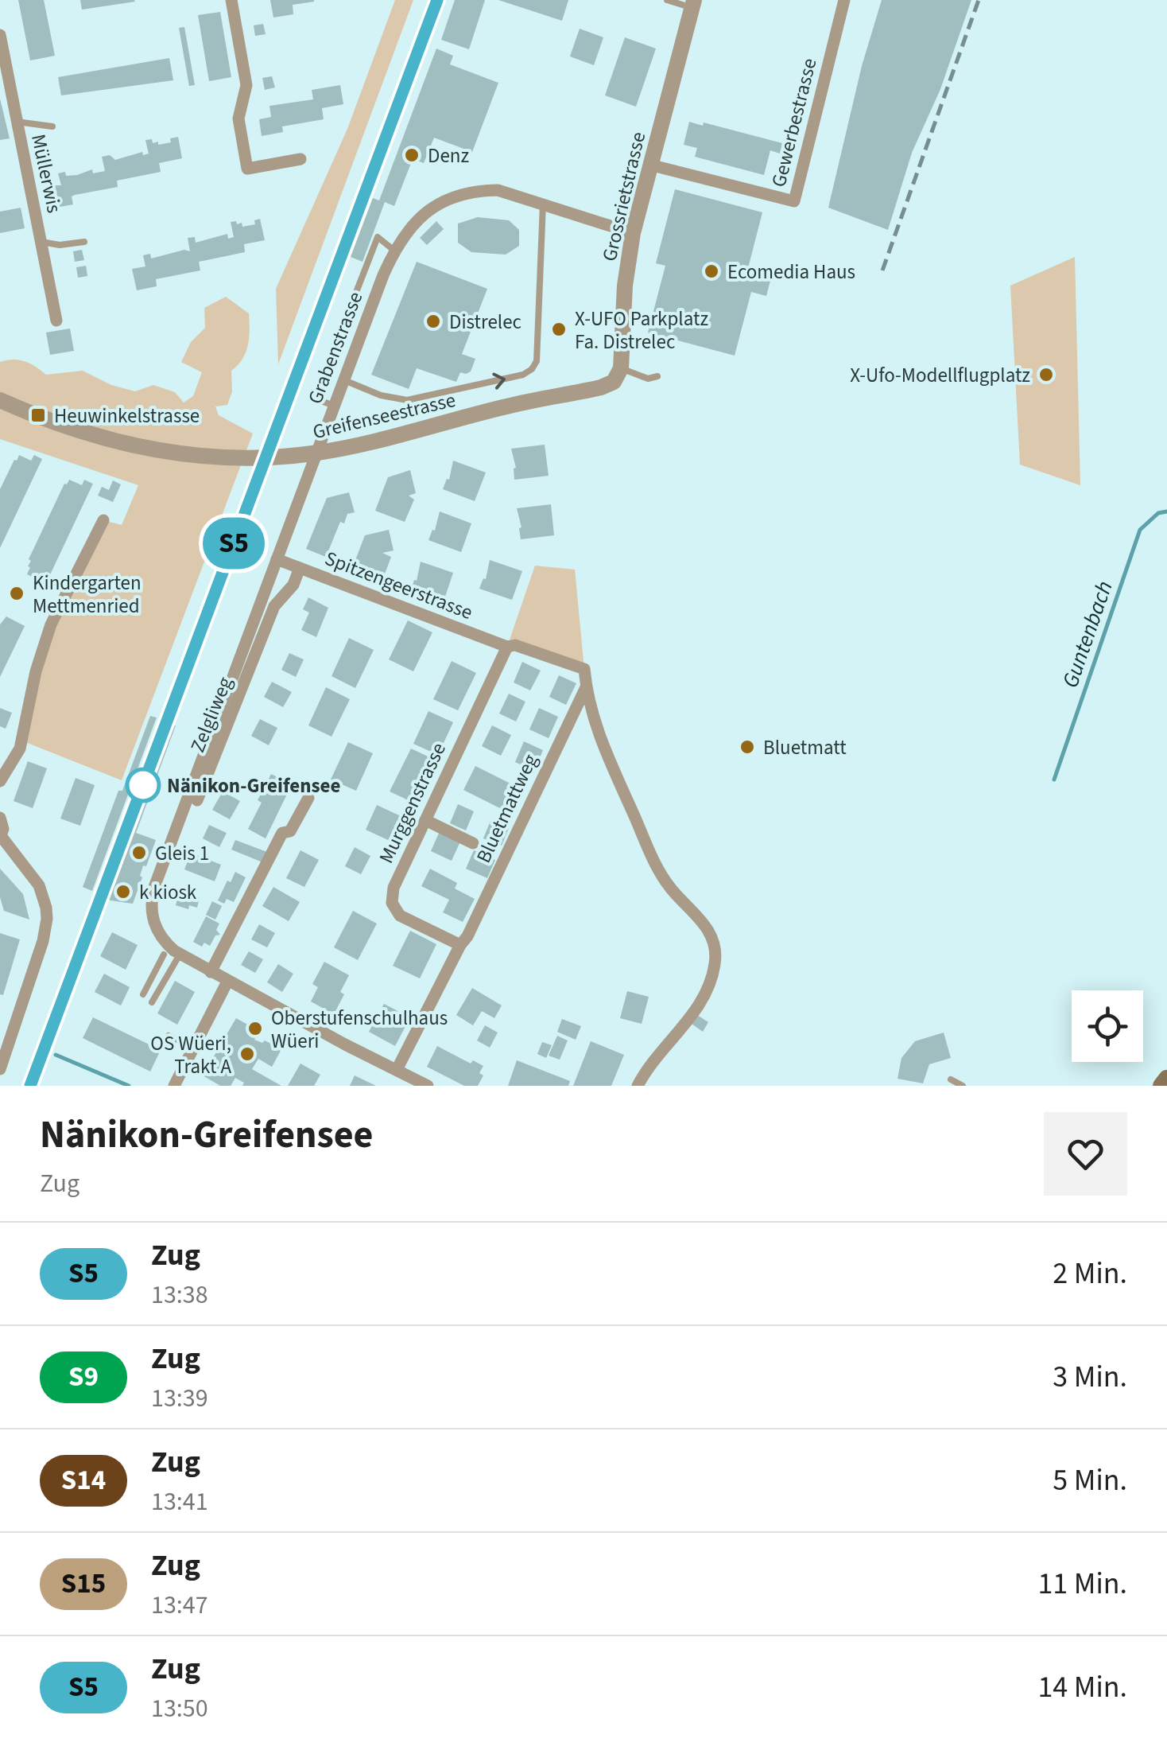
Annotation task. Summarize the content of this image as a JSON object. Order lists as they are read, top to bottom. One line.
{"streets":{"street":["Gewerbestrasse","Müllerwis","Grossrietstrasse","Grabenstrasse","Greifenseestrasse","Spitzengeerstrasse","Zelgliweg","Murggenstrasse","Bluetmattweg"]},"crossings":[["Gewerbestrasse","Grossrietstrasse"],["Grossrietstrasse","Grabenstrasse"],["Grossrietstrasse","Greifenseestrasse"],["Grabenstrasse","Spitzengeerstrasse"],["Grabenstrasse","Zelgliweg"],["Spitzengeerstrasse","Zelgliweg"],["Spitzengeerstrasse","Murggenstrasse"],["Spitzengeerstrasse","Bluetmattweg"],["Murggenstrasse","Bluetmattweg"]],"water":["Guntenbach"],"places":{"other":["Denz","Ecomedia Haus","Distrelec","X-UFO Parkplatz Fa. Distrelec","X-Ufo-Modellflugplatz","Kindergarten Mettmenried","Bluetmatt","Nänikon-Greifensee","Gleis 1","k kiosk","Oberstufenschulhaus Wüeri","OS Wüeri, Trakt A"],"transit":["Heuwinkelstrasse"]},"page":{"on_map":"S5","heading":["Nänikon-Greifensee","Zug"],"list":[{"mark":"S5","name":"Zug","note":"13:38","value":"2 Min."},{"mark":"S9","name":"Zug","note":"13:39","value":"3 Min."},{"mark":"S14","name":"Zug","note":"13:41","value":"5 Min."},{"mark":"S15","name":"Zug","note":"13:47","value":"11 Min."},{"mark":"S5","name":"Zug","note":"13:50","value":"14 Min."}]}}
